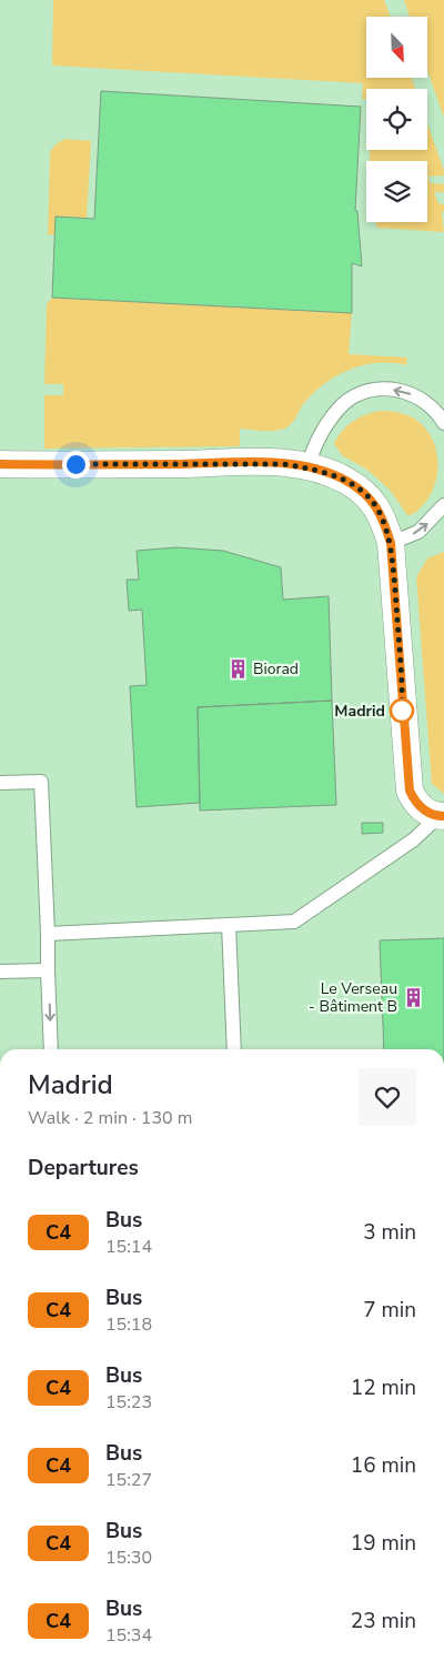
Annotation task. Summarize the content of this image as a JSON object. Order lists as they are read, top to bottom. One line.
{"places":{"building":["Biorad","Le Verseau - Bâtiment B"],"other":["Madrid"]},"lines":["bus line C4"],"north":"bottom right","page":{"heading":[["Madrid","Walk · 2 min · 130 m"],"Departures"],"list":[{"mark":"C4","name":"Bus","note":"15:14","value":"3 min"},{"mark":"C4","name":"Bus","note":"15:18","value":"7 min"},{"mark":"C4","name":"Bus","note":"15:23","value":"12 min"},{"mark":"C4","name":"Bus","note":"15:27","value":"16 min"},{"mark":"C4","name":"Bus","note":"15:30","value":"19 min"},{"mark":"C4","name":"Bus","note":"15:34","value":"23 min"}]}}
